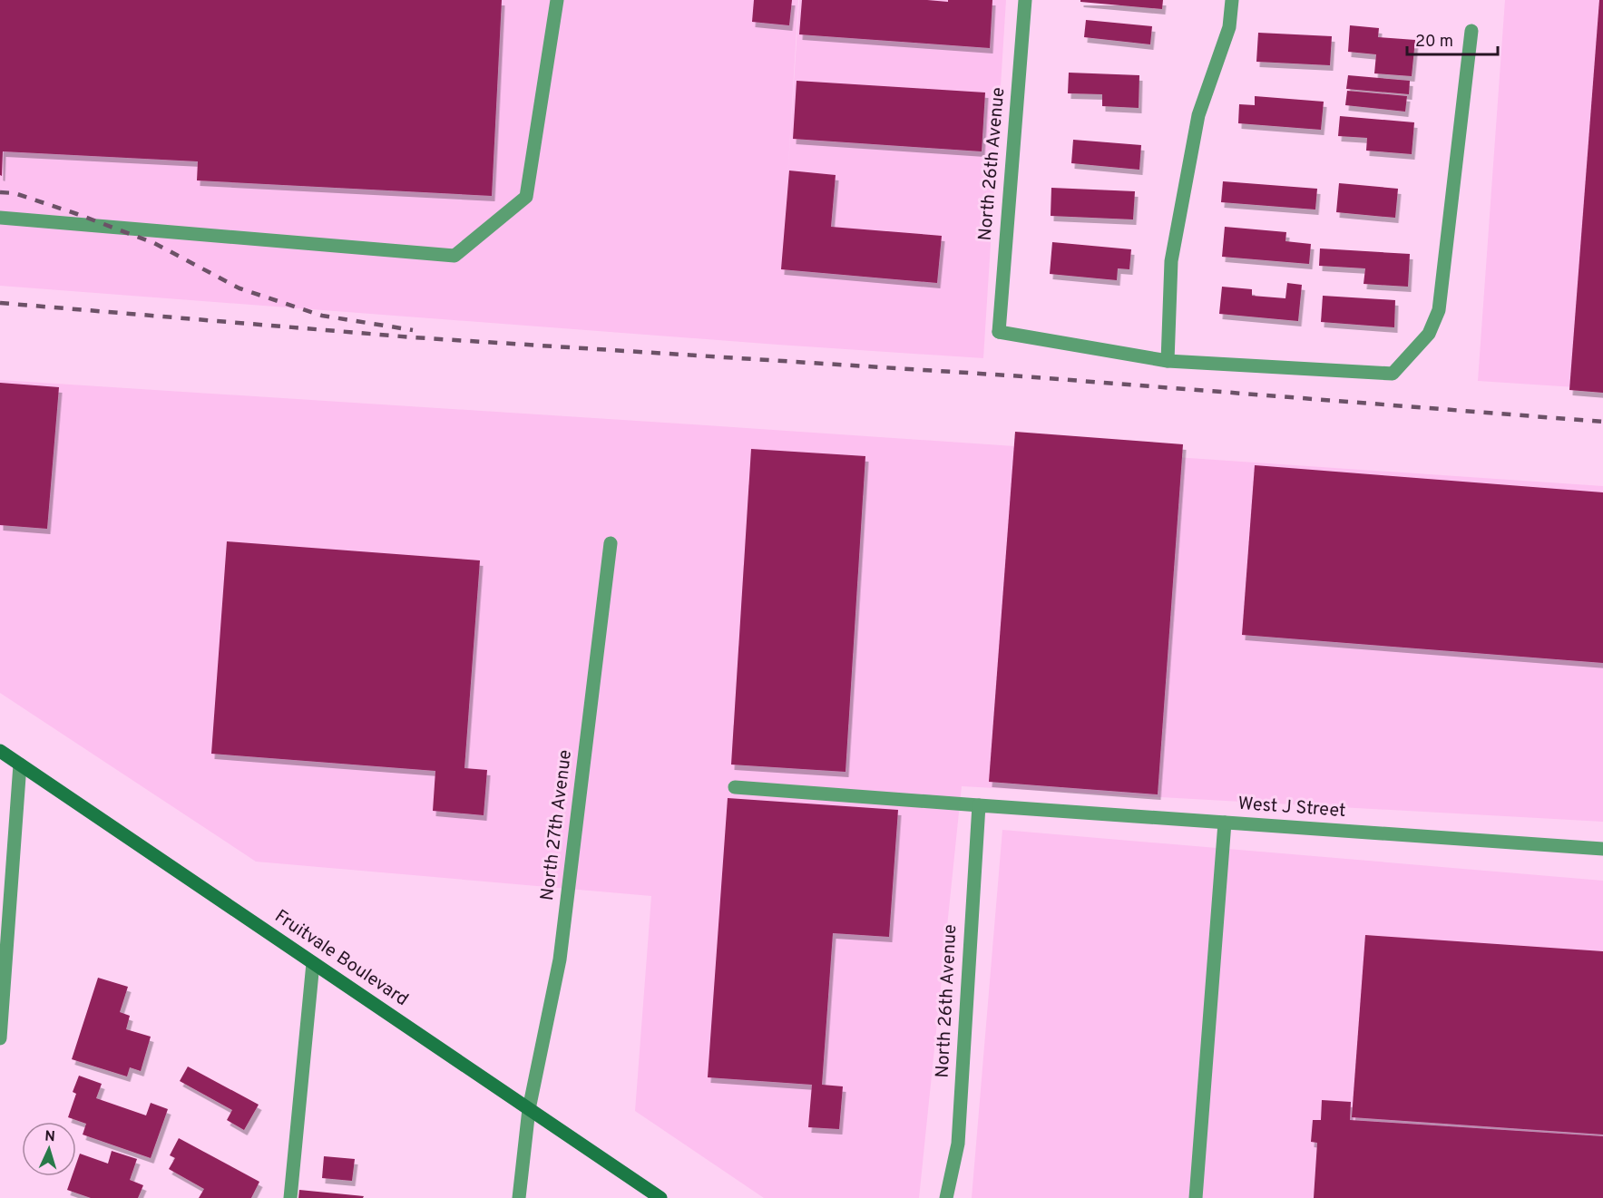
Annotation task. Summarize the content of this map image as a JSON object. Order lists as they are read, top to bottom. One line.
{"streets":{"main road":["Fruitvale Boulevard"],"street":["North 26th Avenue","West J Street","North 27th Avenue"]},"crossings":[["North 26th Avenue","West J Street"],["North 27th Avenue","Fruitvale Boulevard"]],"scale_bar":"20 m","north":"top"}
